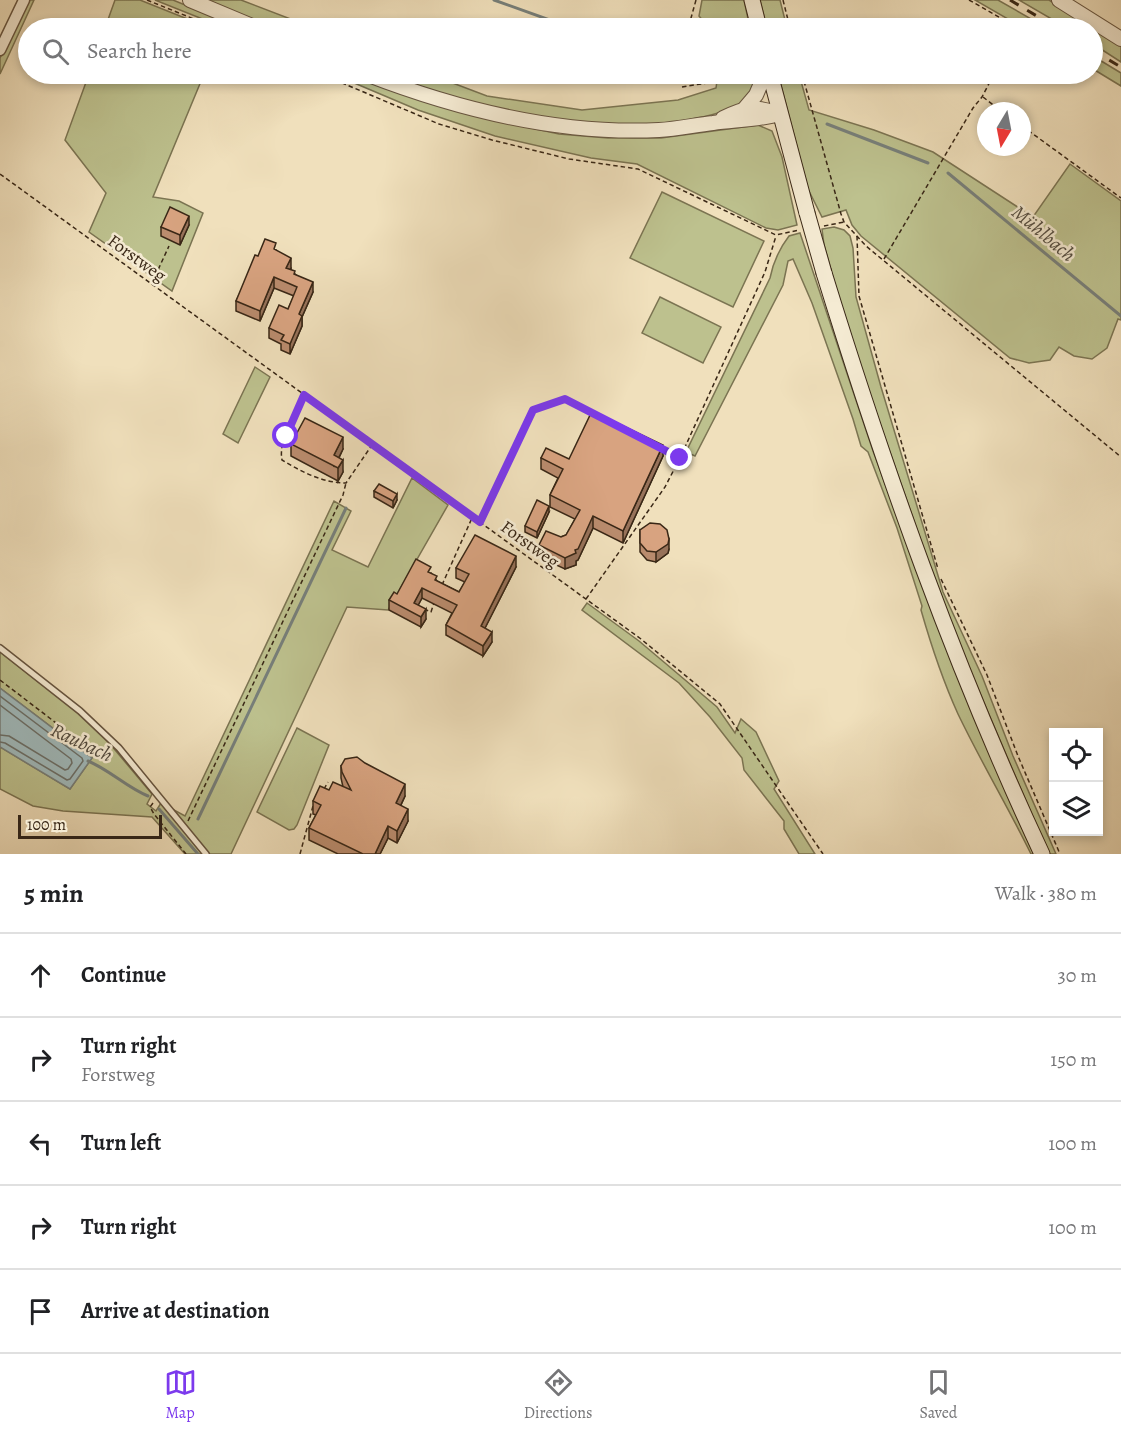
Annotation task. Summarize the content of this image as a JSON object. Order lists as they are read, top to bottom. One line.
{"streets":{"path":["Forstweg"]},"water":["Mühlbach","Raubach"],"scale_bar":"100 m","north":"bottom","page":{"search":"Search here","scale":"100 m","heading":["5 min","Walk · 380 m"],"list":[["Continue","30 m"],["Turn right","Forstweg","150 m"],["Turn left","100 m"],["Turn right","100 m"],"Arrive at destination"],"nav":["Map","Directions","Saved"]}}
